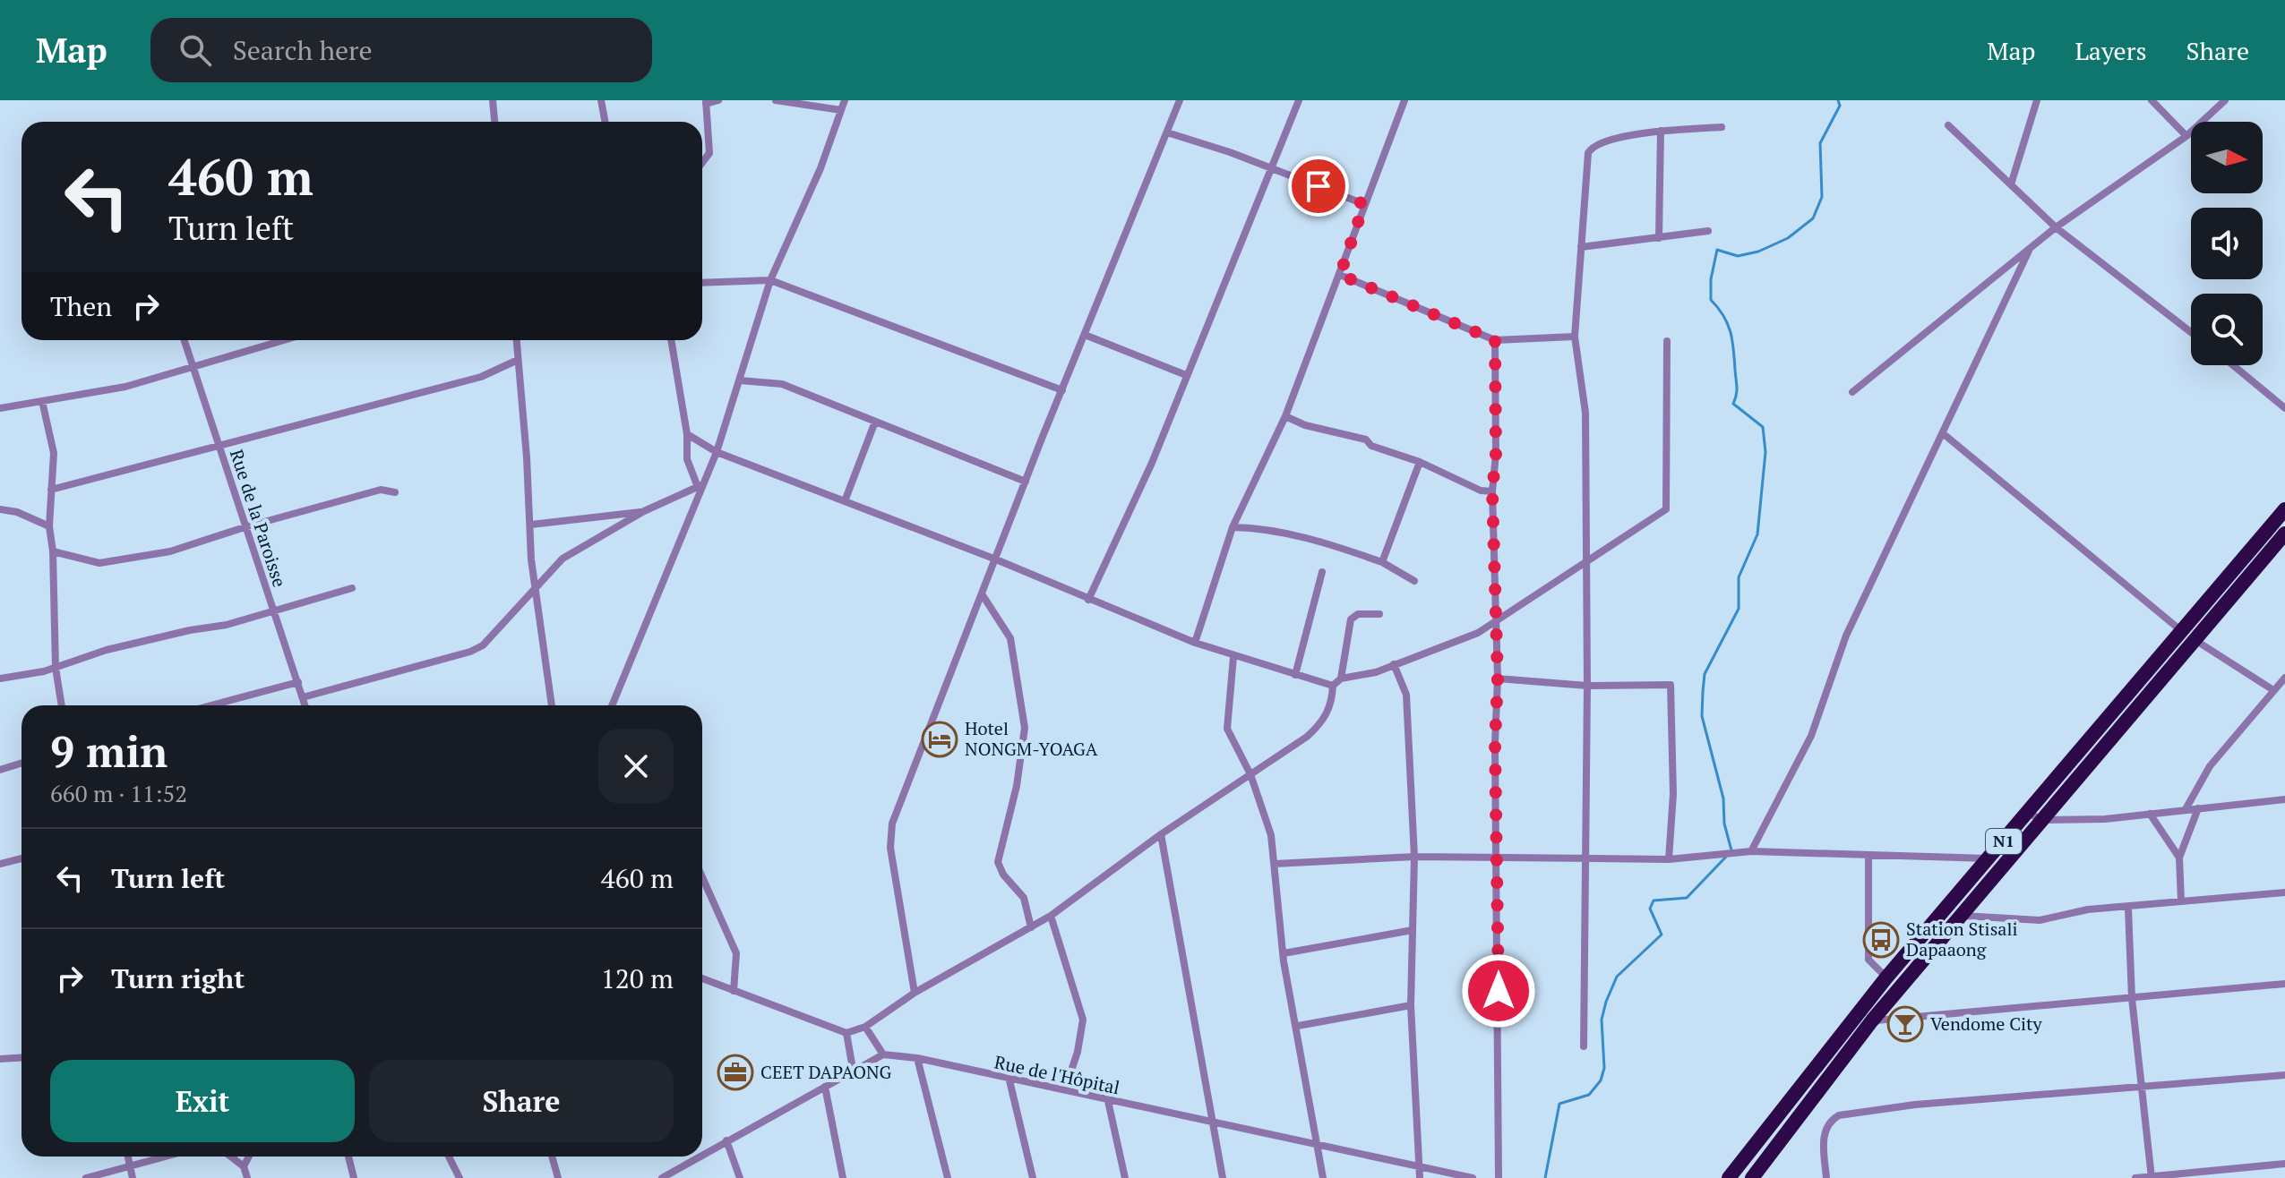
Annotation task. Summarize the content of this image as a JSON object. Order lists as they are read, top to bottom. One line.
{"streets":{"highway":["N1"],"street":["Rue de la Paroisse","Rue de l'Hôpital"]},"places":{"hotel":["Hotel NONGM-YOAGA"],"bus stop":["Station Stisali Dapaaong"],"bar":["Vendome City"],"office":["CEET DAPAONG"]},"north":"right","page":{"header":"Map","search":"Search here","nav":["Map","Layers","Share"],"turn":["460 m","Turn left"],"then":"Then","heading":["9 min","660 m · 11:52"],"list":[{"name":"Turn left","value":"460 m"},{"name":"Turn right","value":"120 m"}],"buttons":["Exit","Share"]}}
